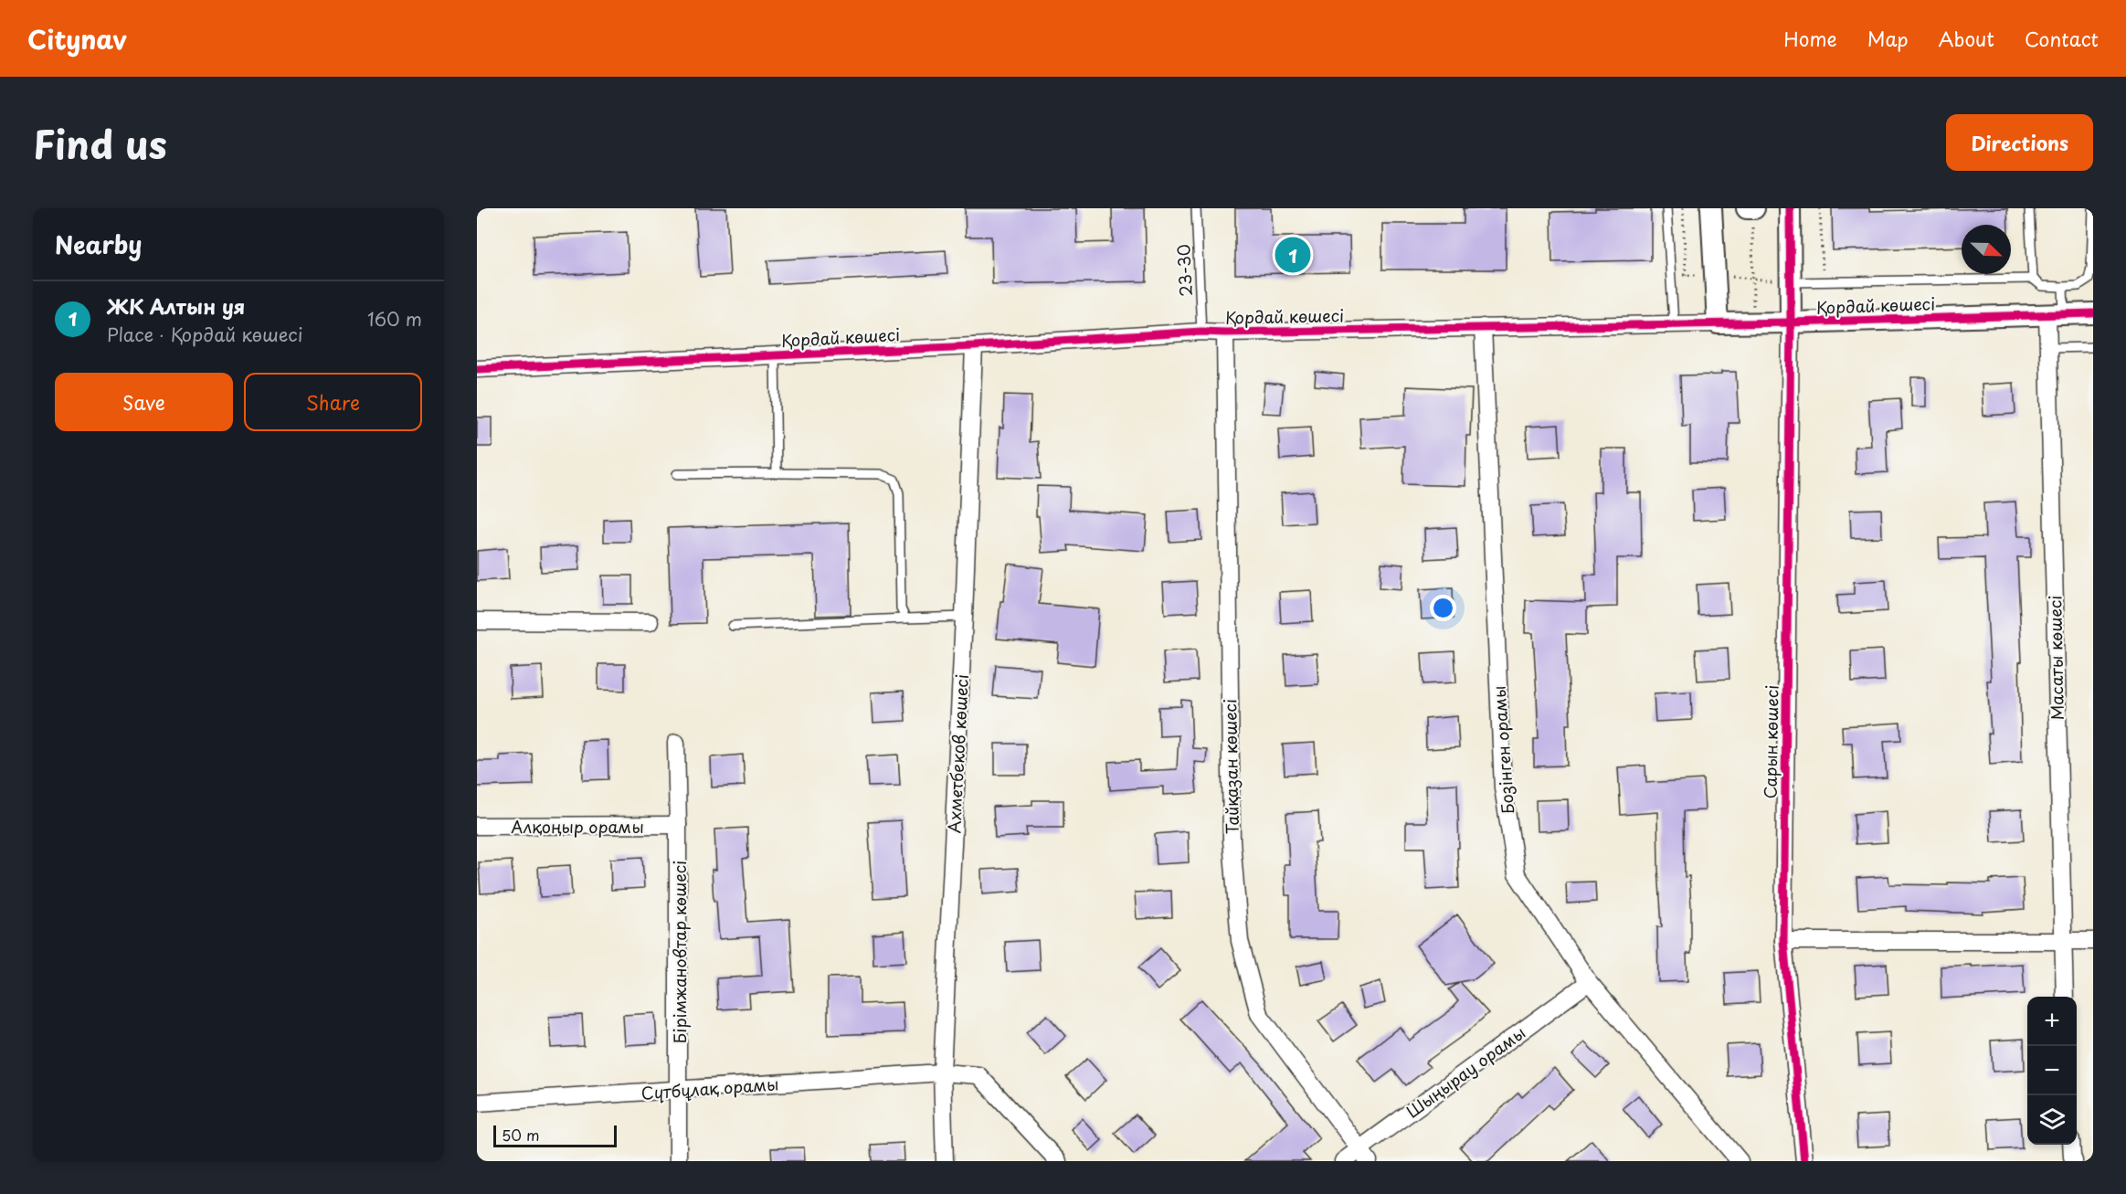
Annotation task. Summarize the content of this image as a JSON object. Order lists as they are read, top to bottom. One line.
{"streets":{"street":["Қордай көшесі","Масаты көшесі","Сарын көшесі","Бозінген орамы","Ахметбеков көшесі","Тайқазан көшесі","Алқоңыр орамы","Бірімжановтар көшесі","Шыңырау орамы","Cүтбұлақ орамы"],"lane":["23-30"]},"crossings":[["23-30","Қордай көшесі"],["Қордай көшесі","Масаты көшесі"],["Қордай көшесі","Сарын көшесі"],["Қордай көшесі","Бозінген орамы"],["Қордай көшесі","Ахметбеков көшесі"],["Қордай көшесі","Тайқазан көшесі"],["Бозінген орамы","Шыңырау орамы"],["Ахметбеков көшесі","Cүтбұлақ орамы"],["Тайқазан көшесі","Шыңырау орамы"],["Алқоңыр орамы","Бірімжановтар көшесі"],["Бірімжановтар көшесі","Cүтбұлақ орамы"]],"scale_bar":"50 m","north":"bottom right","page":{"header":"Citynav","nav":["Home","Map","About","Contact"],"title":"Find us","buttons":["Directions",["Save","Share"]],"heading":"Nearby","pins":"1","list":[{"mark":"1","name":"ЖК Алтын уя","note":"Place · Қордай көшесі","value":"160 m"}],"map_buttons":["+","−"],"scale":"50 m"}}
